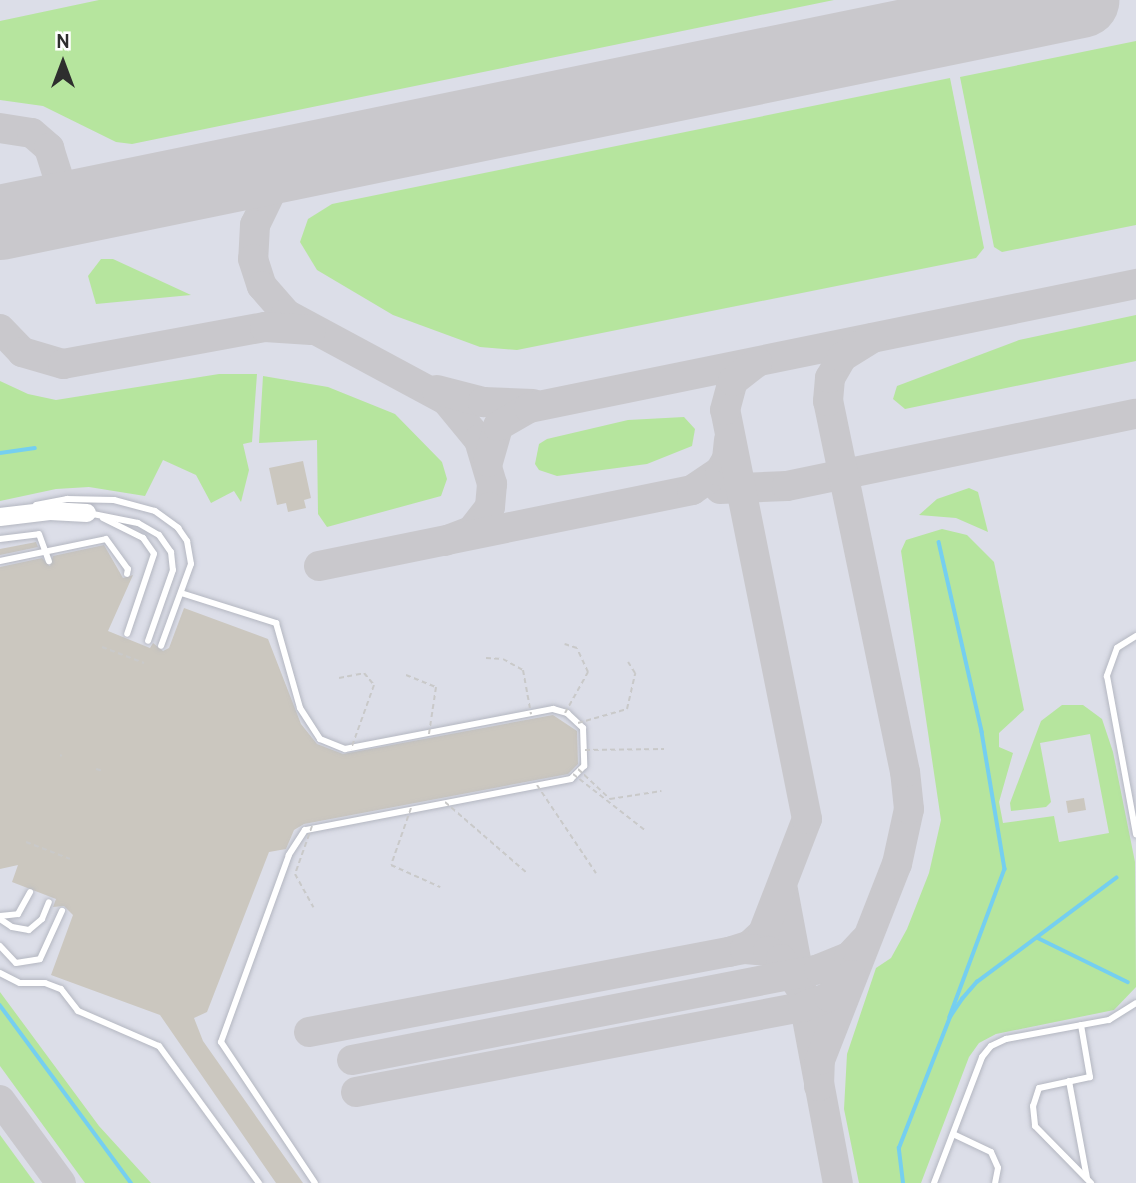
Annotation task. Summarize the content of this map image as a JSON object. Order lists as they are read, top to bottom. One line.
{"north":"top"}
